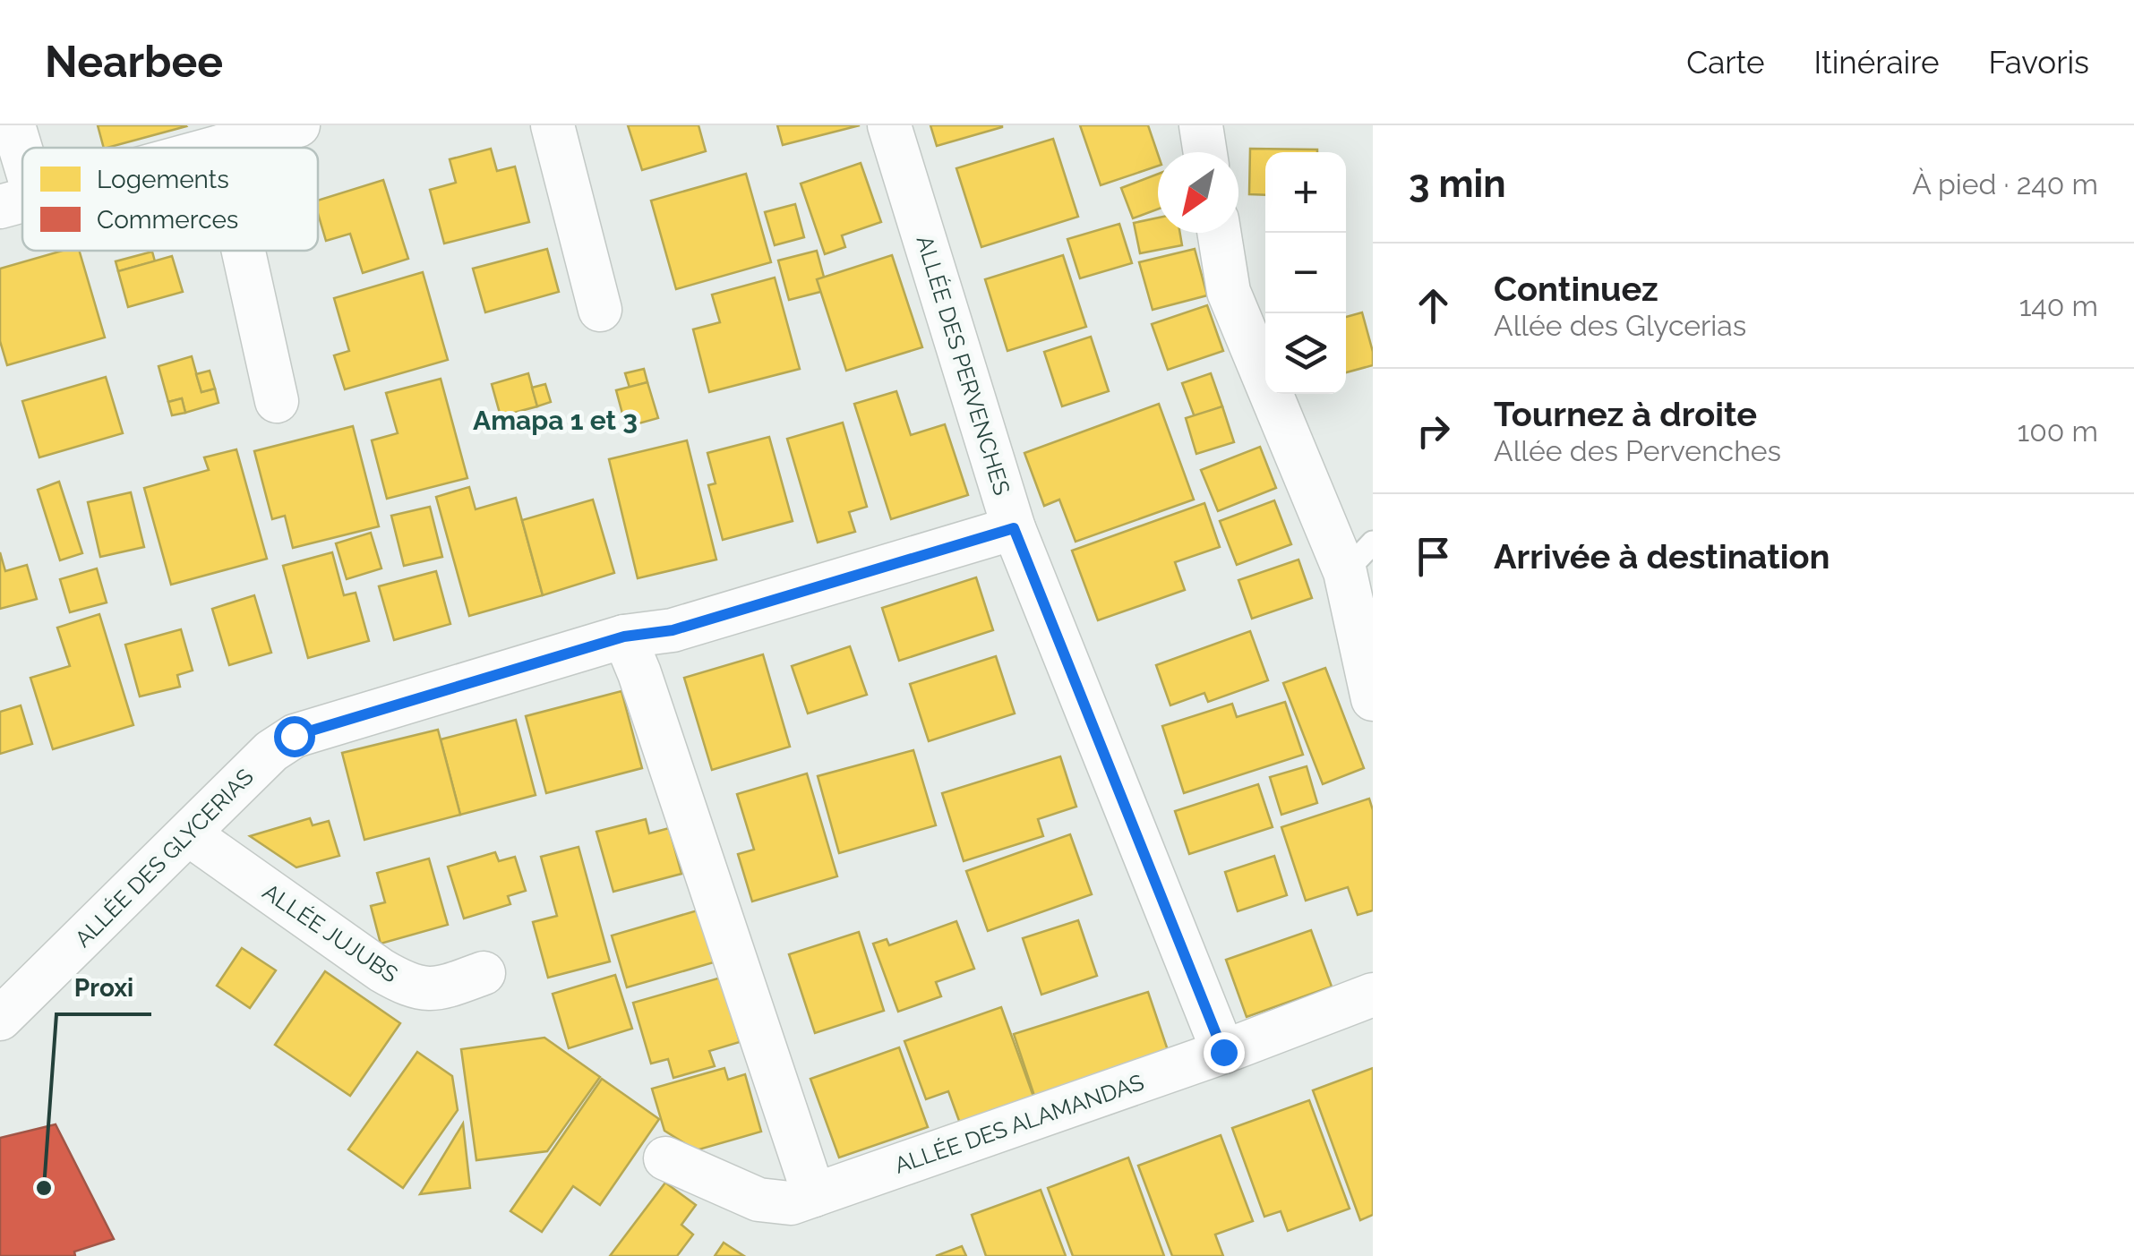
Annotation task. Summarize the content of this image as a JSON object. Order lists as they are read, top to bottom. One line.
{"streets":{"street":["ALLÉE DES PERVENCHES","ALLÉE DES GLYCERIAS","ALLÉE JUJUBS","ALLÉE DES ALAMANDAS"]},"crossings":[["ALLÉE DES PERVENCHES","ALLÉE DES GLYCERIAS"],["ALLÉE DES PERVENCHES","ALLÉE DES ALAMANDAS"],["ALLÉE DES GLYCERIAS","ALLÉE JUJUBS"]],"districts":["Amapa 1 et 3"],"places":["Proxi"],"legend":["Logements","Commerces"],"north":"bottom left","page":{"header":"Nearbee","nav":["Carte","Itinéraire","Favoris"],"heading":["3 min","À pied · 240 m"],"map_buttons":["+","−"],"list":[["Continuez","Allée des Glycerias","140 m"],["Tournez à droite","Allée des Pervenches","100 m"],"Arrivée à destination"]}}
